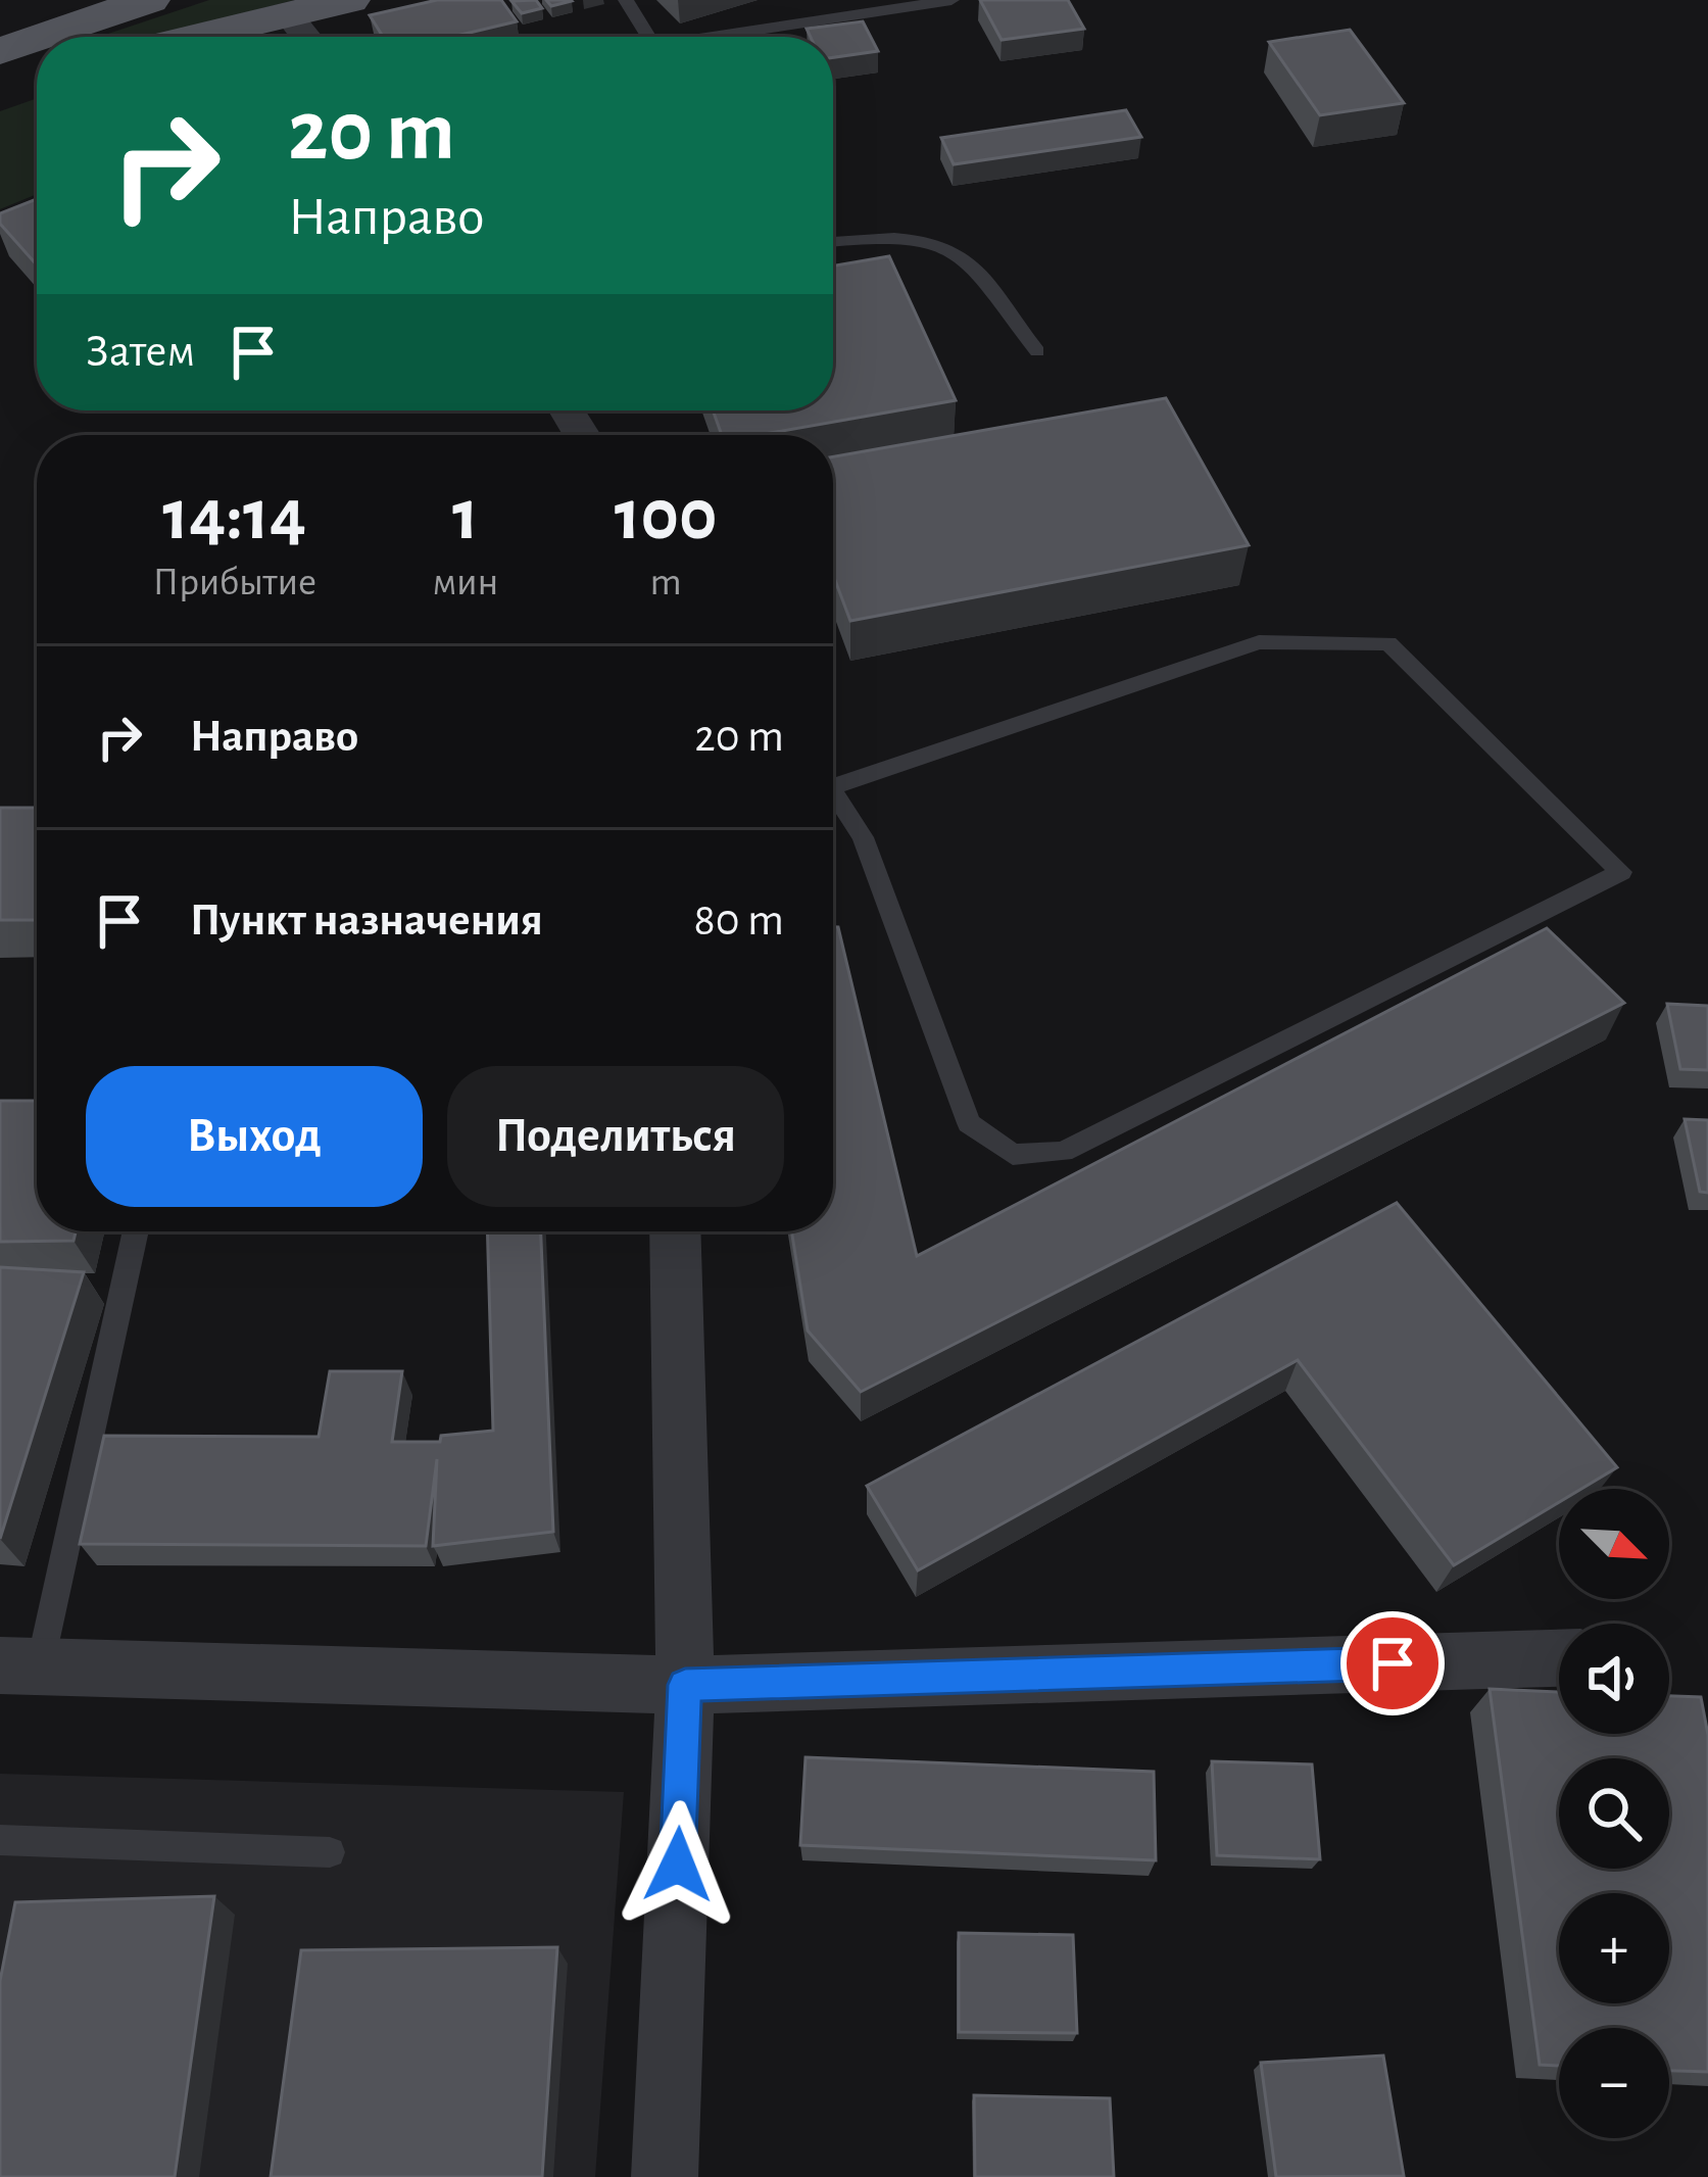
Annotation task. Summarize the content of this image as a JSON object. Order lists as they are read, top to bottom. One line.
{"north":"bottom right","page":{"turn":["20 m","Направо"],"then":"Затем","eta":["14:14","Прибытие","1","мин","100","m"],"list":[{"name":"Направо","value":"20 m"},{"name":"Пункт назначения","value":"80 m"}],"buttons":["Выход","Поделиться"],"map_buttons":["+","−"]}}
